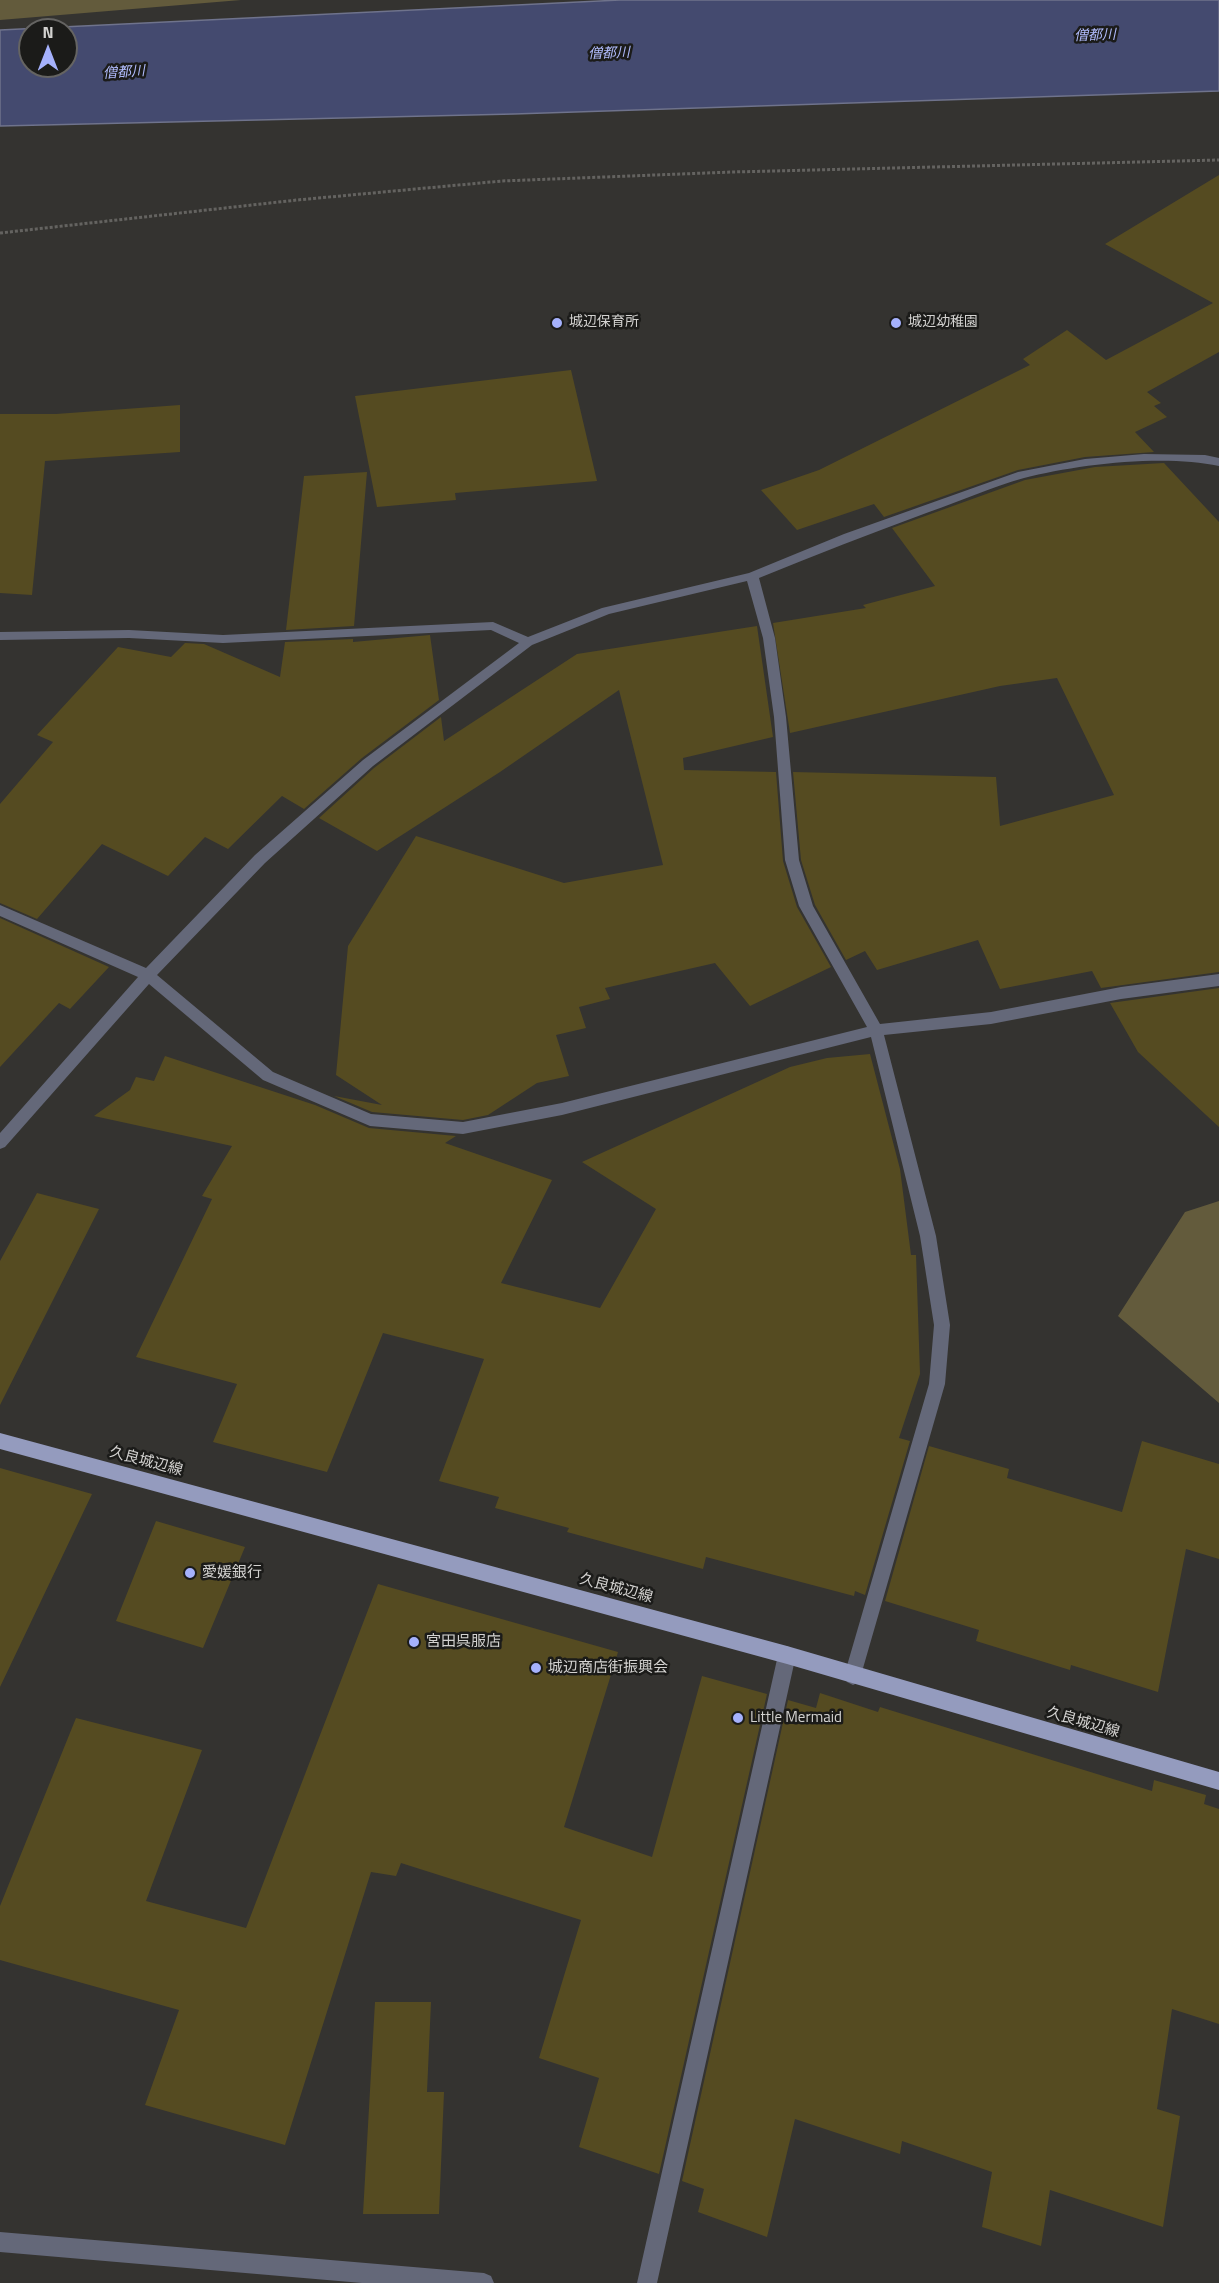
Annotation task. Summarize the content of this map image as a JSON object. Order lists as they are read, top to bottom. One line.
{"streets":{"main road":["久良城辺線"]},"water":["僧都川"],"places":["城辺保育所","城辺幼稚園","愛媛銀行","宮田呉服店","城辺商店街振興会","Little Mermaid"],"north":"top"}
